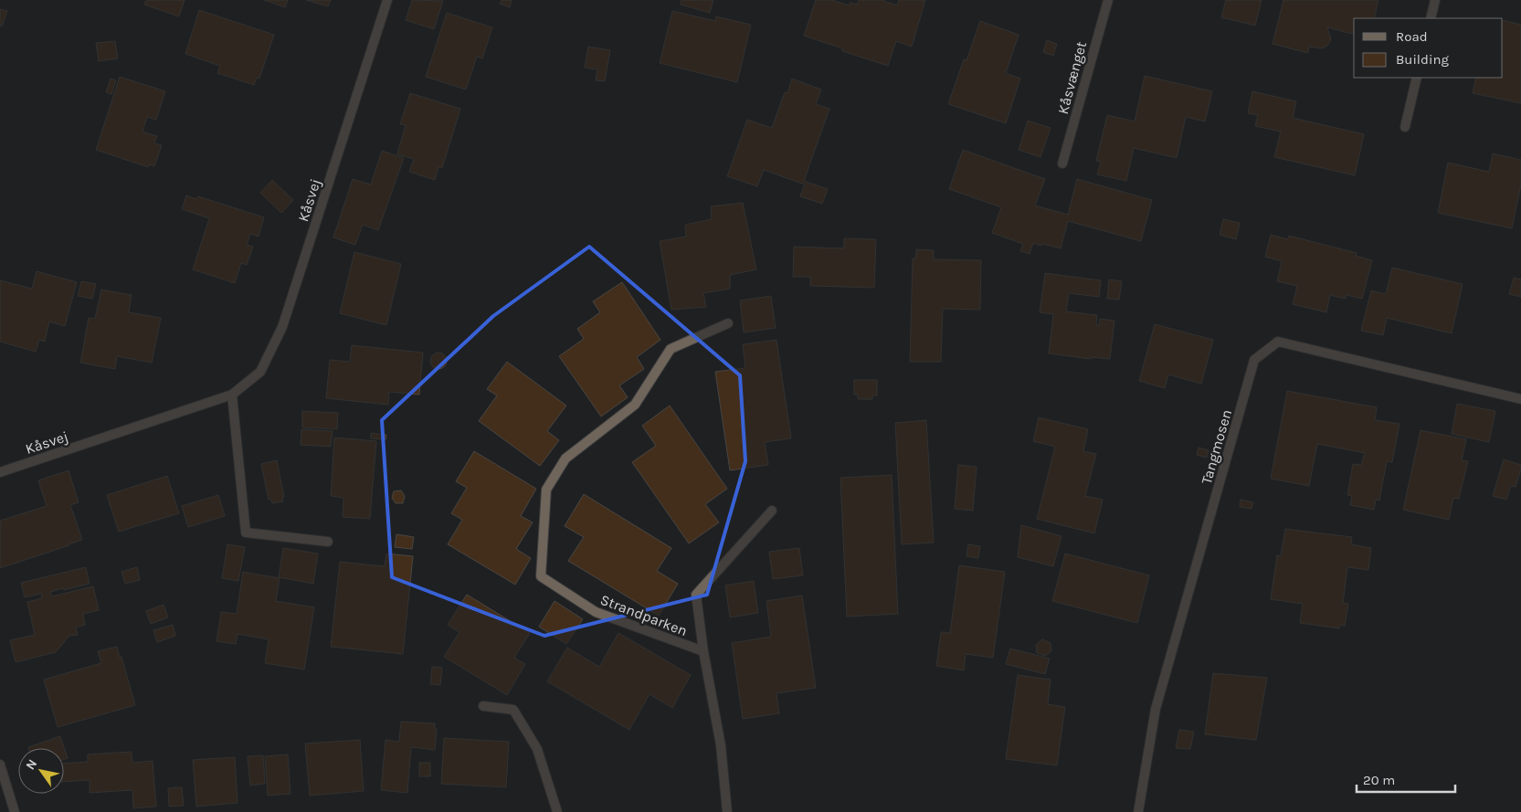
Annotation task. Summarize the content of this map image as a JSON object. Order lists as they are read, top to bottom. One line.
{"streets":{"street":["Kåsvænget","Kåsvej","Tangmosen","Strandparken"]},"legend":["Road","Building"],"scale_bar":"20 m","north":"top left"}
